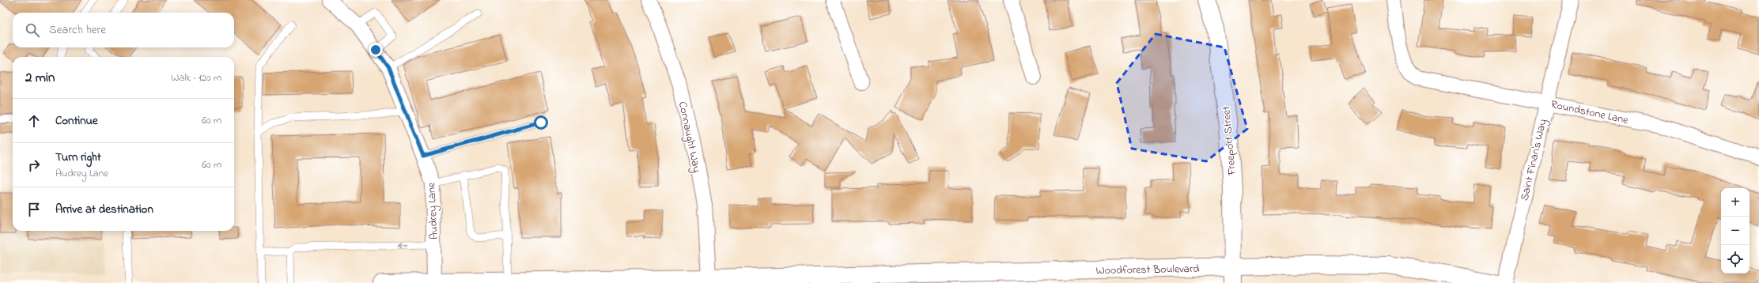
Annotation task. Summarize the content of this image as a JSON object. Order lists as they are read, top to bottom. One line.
{"streets":{"main road":["Freeport Street","Woodforest Boulevard"],"street":["Roundstone Lane","Connaught Way","Saint Finan's Way","Audrey Lane"]},"crossings":[["Roundstone Lane","Saint Finan's Way"],["Connaught Way","Woodforest Boulevard"],["Freeport Street","Woodforest Boulevard"],["Audrey Lane","Woodforest Boulevard"]],"page":{"search":"Search here","heading":["2 min","Walk · 120 m"],"list":[["Continue","60 m"],["Turn right","Audrey Lane","60 m"],"Arrive at destination"],"map_buttons":["+","−"]}}
